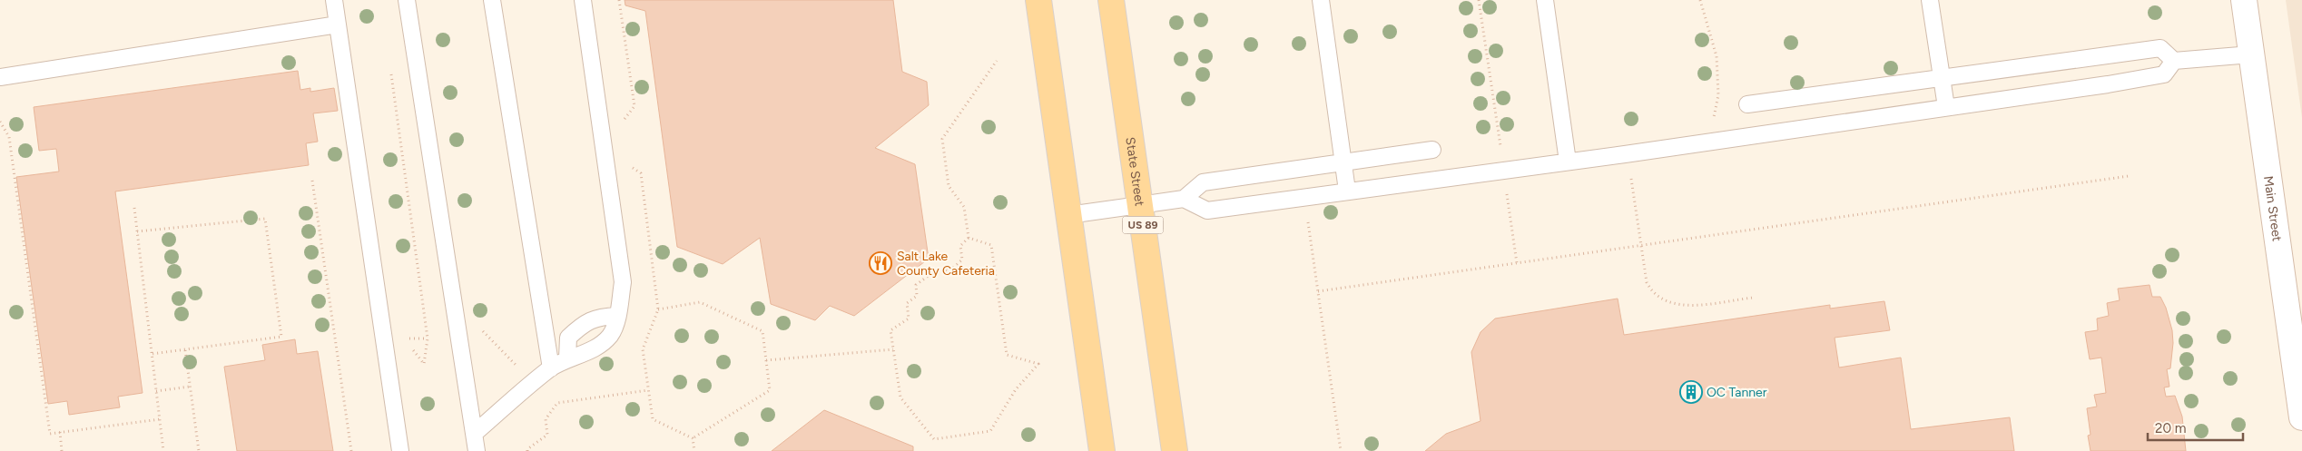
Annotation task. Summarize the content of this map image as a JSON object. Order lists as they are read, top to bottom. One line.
{"streets":{"main road":["State Street","US 89"],"street":["Main Street"]},"places":{"restaurant":["Salt Lake County Cafeteria"],"building":["OC Tanner"]},"scale_bar":"20 m"}
